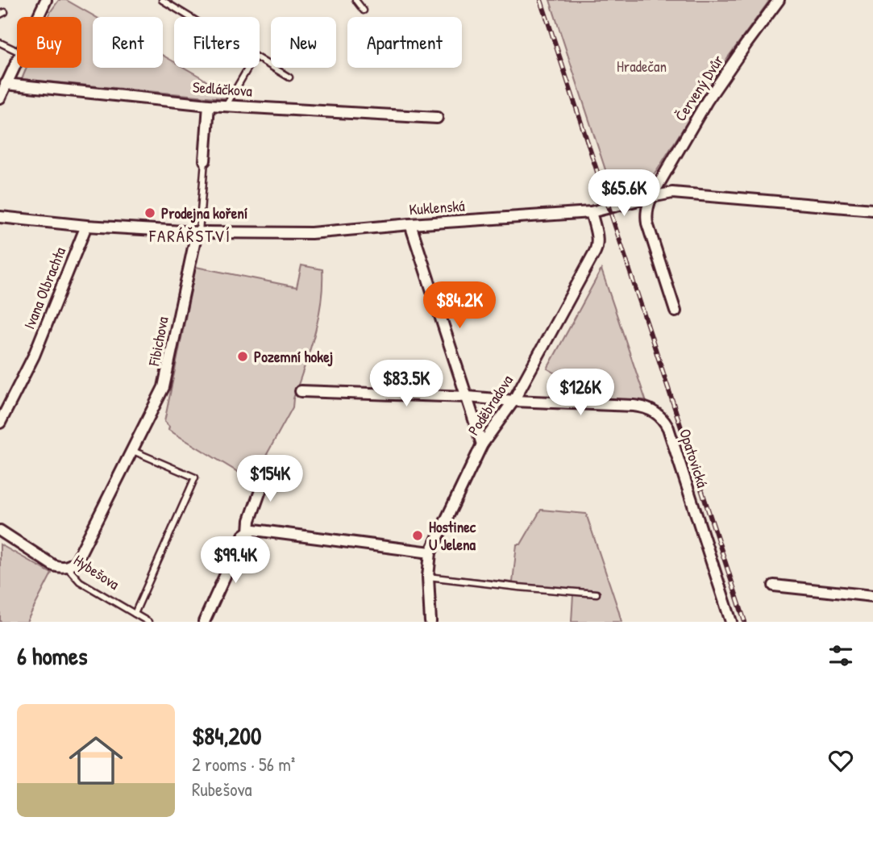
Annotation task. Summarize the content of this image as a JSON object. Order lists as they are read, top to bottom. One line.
{"streets":{"street":["Červený Dvůr","Sedláčkova","Kuklenská","Ivana Olbrachta","Fibichova","Poděbradova","Opatovická","Hybešova"]},"crossings":[["Červený Dvůr","Kuklenská"],["Sedláčkova","Fibichova"],["Kuklenská","Ivana Olbrachta"],["Kuklenská","Fibichova"],["Kuklenská","Poděbradova"],["Fibichova","Hybešova"],["Poděbradova","Opatovická"]],"districts":["FARÁŘSTVÍ"],"parks":["Hradečan"],"places":["Prodejna koření","Pozemní hokej","Hostinec U Jelena"],"page":{"chip":["Buy","Rent","Filters","New","Apartment"],"price":["$65.6K","$84.2K","$83.5K","$126K","$154K","$99.4K"],"heading":"6 homes","list":[{"name":"$84,200","note":"2 rooms · 56 m² · Rubešova"}]}}
